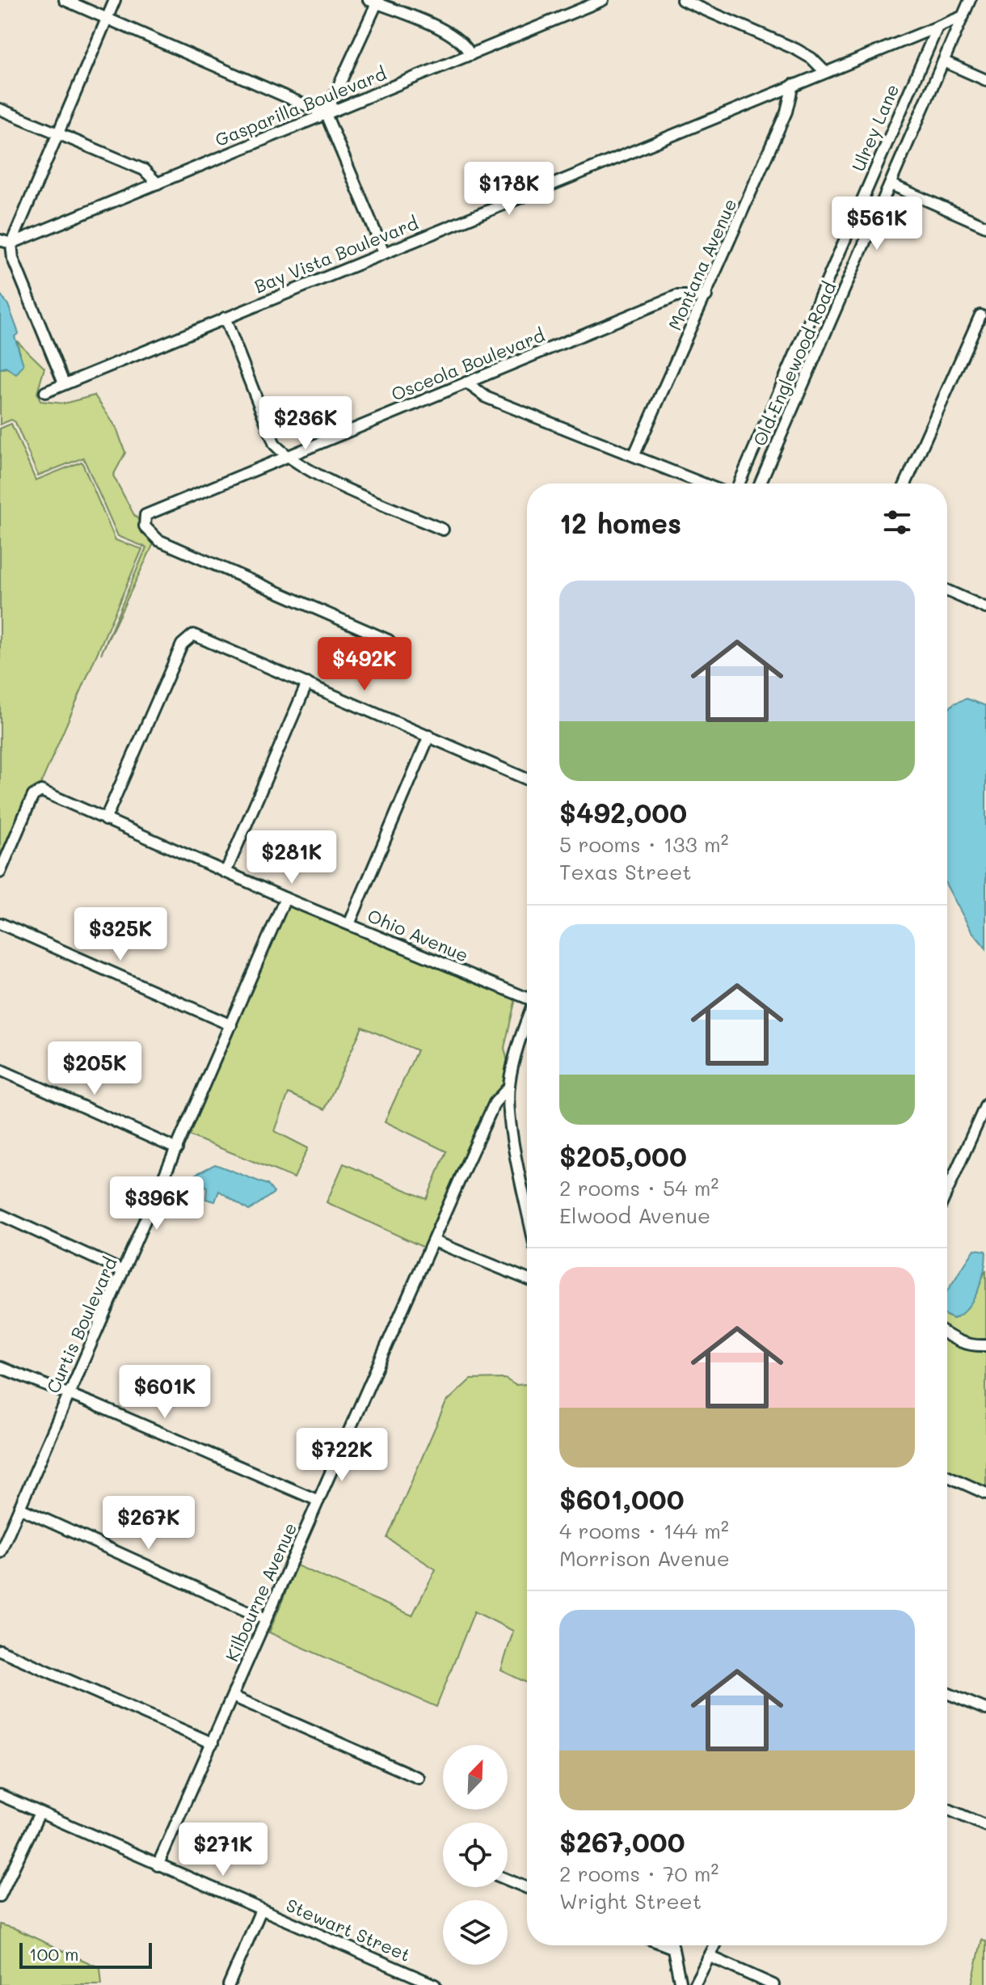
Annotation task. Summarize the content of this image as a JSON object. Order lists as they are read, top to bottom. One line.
{"streets":{"street":["Gasparilla Boulevard","Ulrey Lane","Bay Vista Boulevard","Montana Avenue","Old Englewood Road","Osceola Boulevard","Ohio Avenue","Curtis Boulevard","Kilbourne Avenue","Stewart Street"]},"crossings":[["Ulrey Lane","Bay Vista Boulevard"],["Bay Vista Boulevard","Montana Avenue"],["Bay Vista Boulevard","Old Englewood Road"],["Montana Avenue","Osceola Boulevard"],["Ohio Avenue","Curtis Boulevard"],["Kilbourne Avenue","Stewart Street"]],"scale_bar":"100 m","north":"top right","page":{"price":["$178K","$561K","$236K","$492K","$281K","$325K","$205K","$396K","$601K","$722K","$267K","$271K"],"heading":"12 homes","list":[{"name":"$492,000","note":"5 rooms · 133 m² · Texas Street"},{"name":"$205,000","note":"2 rooms · 54 m² · Elwood Avenue"},{"name":"$601,000","note":"4 rooms · 144 m² · Morrison Avenue"},{"name":"$267,000","note":"2 rooms · 70 m² · Wright Street"}],"scale":"100 m"}}
